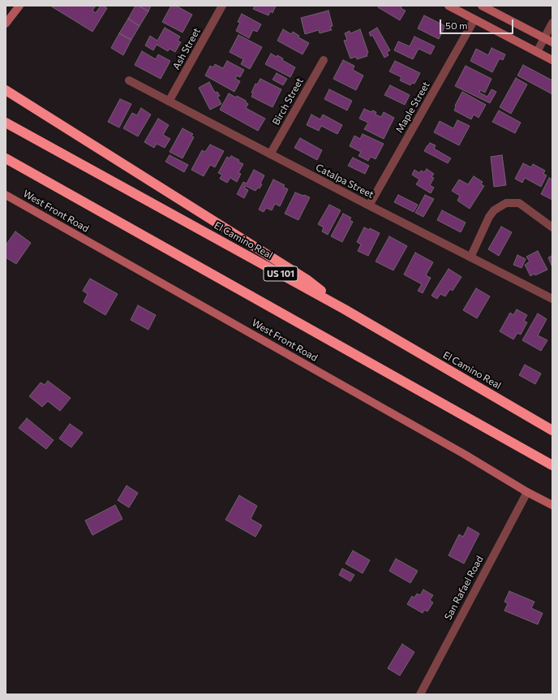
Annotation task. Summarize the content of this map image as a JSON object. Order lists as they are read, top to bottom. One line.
{"streets":{"highway":["El Camino Real","US 101"],"street":["Ash Street","Birch Street","Maple Street","Catalpa Street","West Front Road","San Rafael Road"]},"crossings":[["Ash Street","Catalpa Street"],["Birch Street","Catalpa Street"],["Maple Street","Catalpa Street"],["West Front Road","San Rafael Road"]],"scale_bar":"50 m"}
